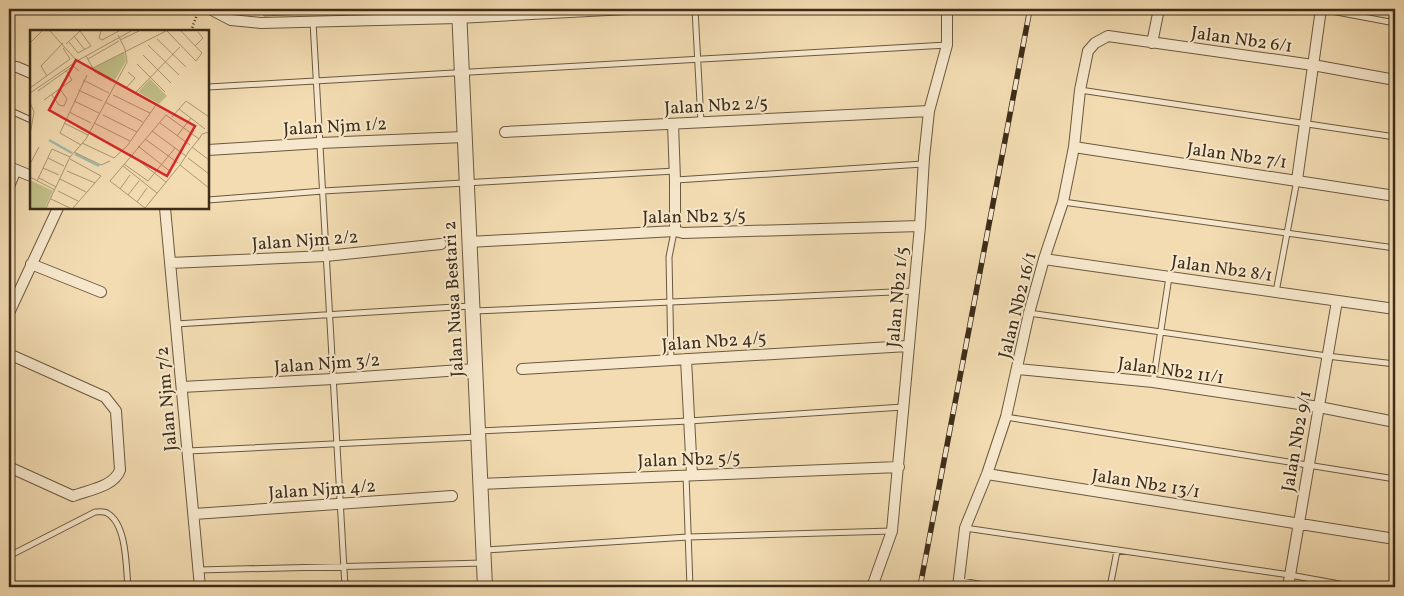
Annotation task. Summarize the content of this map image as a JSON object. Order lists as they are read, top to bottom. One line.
{"streets":{"street":["Jalan Nb2 6/1","Jalan Nb2 2/5","Jalan Njm 1/2","Jalan Nb2 7/1","Jalan Nb2 3/5","Jalan Njm 2/2","Jalan Nb2 8/1","Jalan Nb2 1/5","Jalan Nusa Bestari 2","Jalan Nb2 16/1","Jalan Nb2 4/5","Jalan Njm 3/2","Jalan Nb2 11/1","Jalan Njm 7/2","Jalan Nb2 9/1","Jalan Nb2 5/5","Jalan Nb2 13/1","Jalan Njm 4/2"]},"crossings":[["Jalan Nb2 6/1","Jalan Nb2 16/1"],["Jalan Nb2 2/5","Jalan Nb2 1/5"],["Jalan Njm 1/2","Jalan Nusa Bestari 2"],["Jalan Nb2 7/1","Jalan Nb2 16/1"],["Jalan Nb2 3/5","Jalan Nb2 1/5"],["Jalan Nb2 3/5","Jalan Nusa Bestari 2"],["Jalan Njm 2/2","Jalan Njm 7/2"],["Jalan Nb2 8/1","Jalan Nb2 16/1"],["Jalan Nb2 8/1","Jalan Nb2 9/1"],["Jalan Nb2 1/5","Jalan Nb2 4/5"],["Jalan Nb2 1/5","Jalan Nb2 5/5"],["Jalan Nusa Bestari 2","Jalan Njm 3/2"],["Jalan Nusa Bestari 2","Jalan Nb2 5/5"],["Jalan Nb2 16/1","Jalan Nb2 11/1"],["Jalan Nb2 16/1","Jalan Nb2 13/1"],["Jalan Njm 3/2","Jalan Njm 7/2"],["Jalan Nb2 11/1","Jalan Nb2 9/1"],["Jalan Njm 7/2","Jalan Njm 4/2"],["Jalan Nb2 9/1","Jalan Nb2 13/1"]]}
